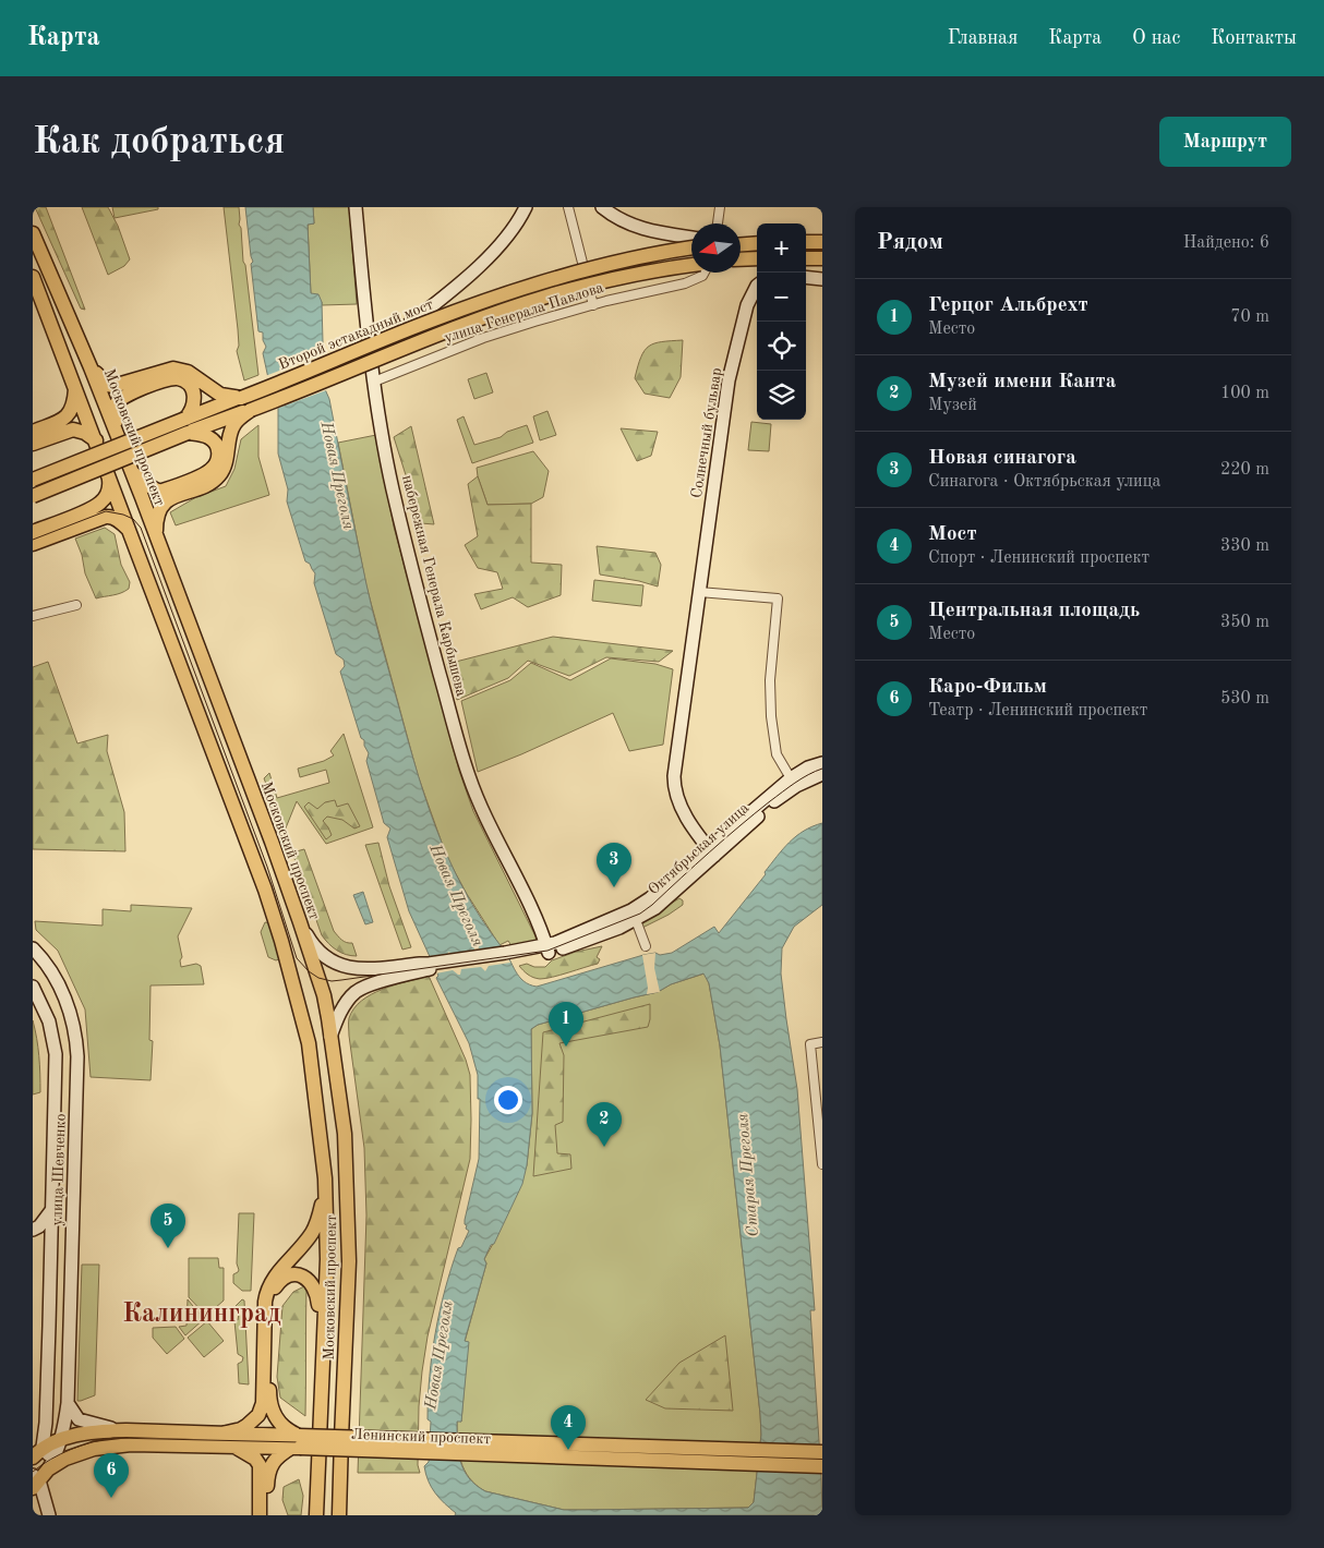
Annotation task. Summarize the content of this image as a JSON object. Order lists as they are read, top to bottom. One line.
{"streets":{"main road":["Второй эстакадный мост","Солнечный бульвар","Московский проспект","набережная Генерала Карбышева","Октябрьская улица","улица Шевченко","Ленинский проспект"],"street":["улица Генерала Павлова"]},"crossings":[["улица Генерала Павлова","набережная Генерала Карбышева"],["Солнечный бульвар","Октябрьская улица"],["Московский проспект","Октябрьская улица"],["набережная Генерала Карбышева","Октябрьская улица"],["улица Шевченко","Ленинский проспект"]],"districts":["Калининград"],"water":["Новая Преголя","Старая Преголя"],"north":"left","page":{"header":"Карта","nav":["Главная","Карта","О нас","Контакты"],"buttons":"Маршрут","title":"Как добраться","heading":["Рядом","Найдено: 6"],"map_buttons":["+","−"],"list":[{"mark":"1","name":"Герцог Альбрехт","note":"Место","value":"70 m"},{"mark":"2","name":"Музей имени Канта","note":"Музей","value":"100 m"},{"mark":"3","name":"Новая синагога","note":"Синагога · Октябрьская улица","value":"220 m"},{"mark":"4","name":"Мост","note":"Спорт · Ленинский проспект","value":"330 m"},{"mark":"5","name":"Центральная площадь","note":"Место","value":"350 m"},{"mark":"6","name":"Каро-Фильм","note":"Театр · Ленинский проспект","value":"530 m"}],"pins":["3","1","2","5","4","6"]}}
